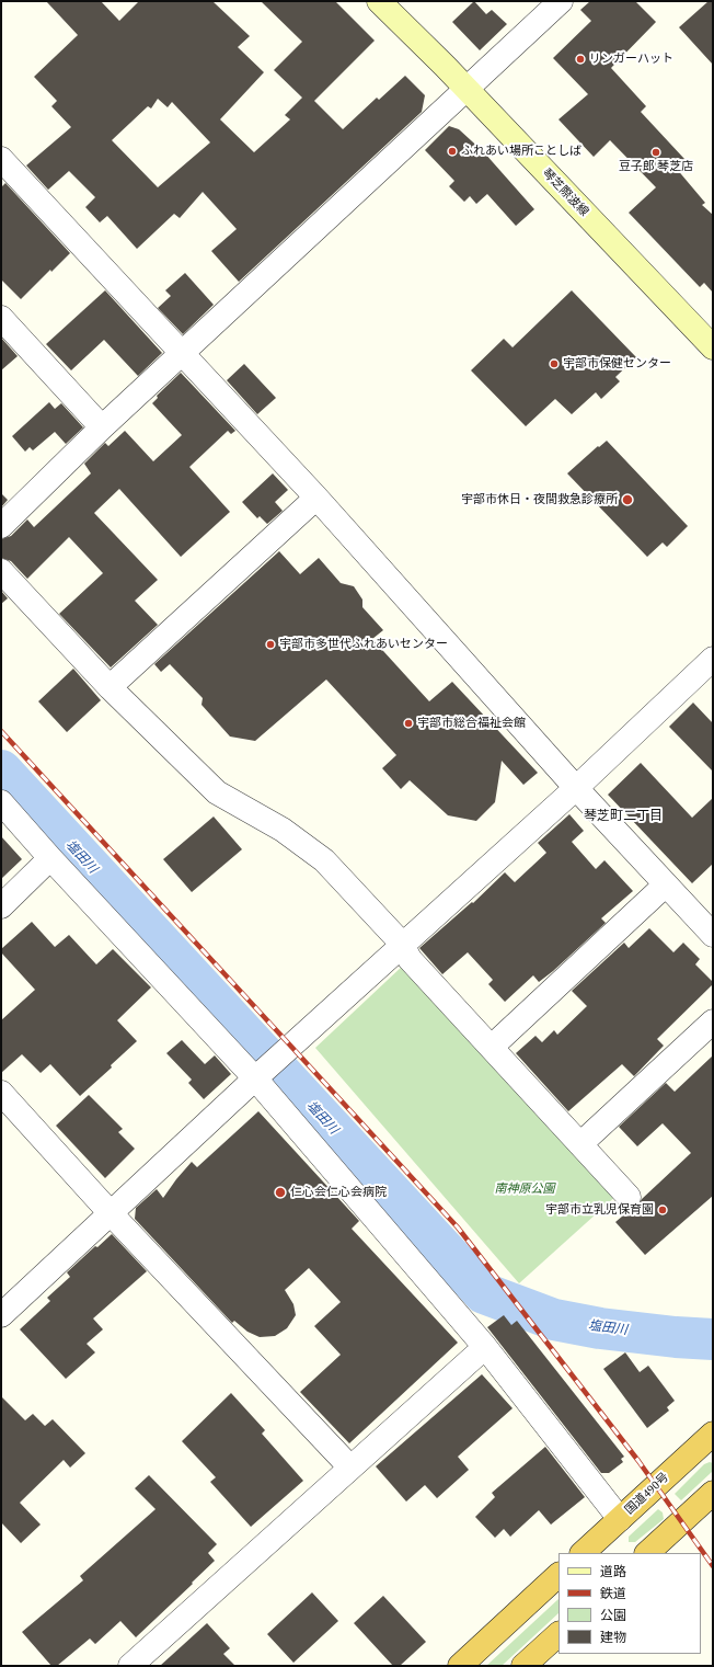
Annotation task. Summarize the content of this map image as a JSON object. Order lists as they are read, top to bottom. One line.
{"streets":{"highway":["国道490号"],"main road":["琴芝際波線"]},"districts":["琴芝町二丁目"],"water":["塩田川"],"parks":["南神原公園"],"places":["リンガーハット","ふれあい場所ことしば","豆子郎 琴芝店","宇部市保健センター","宇部市休日・夜間救急診療所","宇部市多世代ふれあいセンター","宇部市総合福祉会館","仁心会仁心会病院","宇部市立乳児保育園"],"legend":["道路","鉄道","公園","建物"]}
